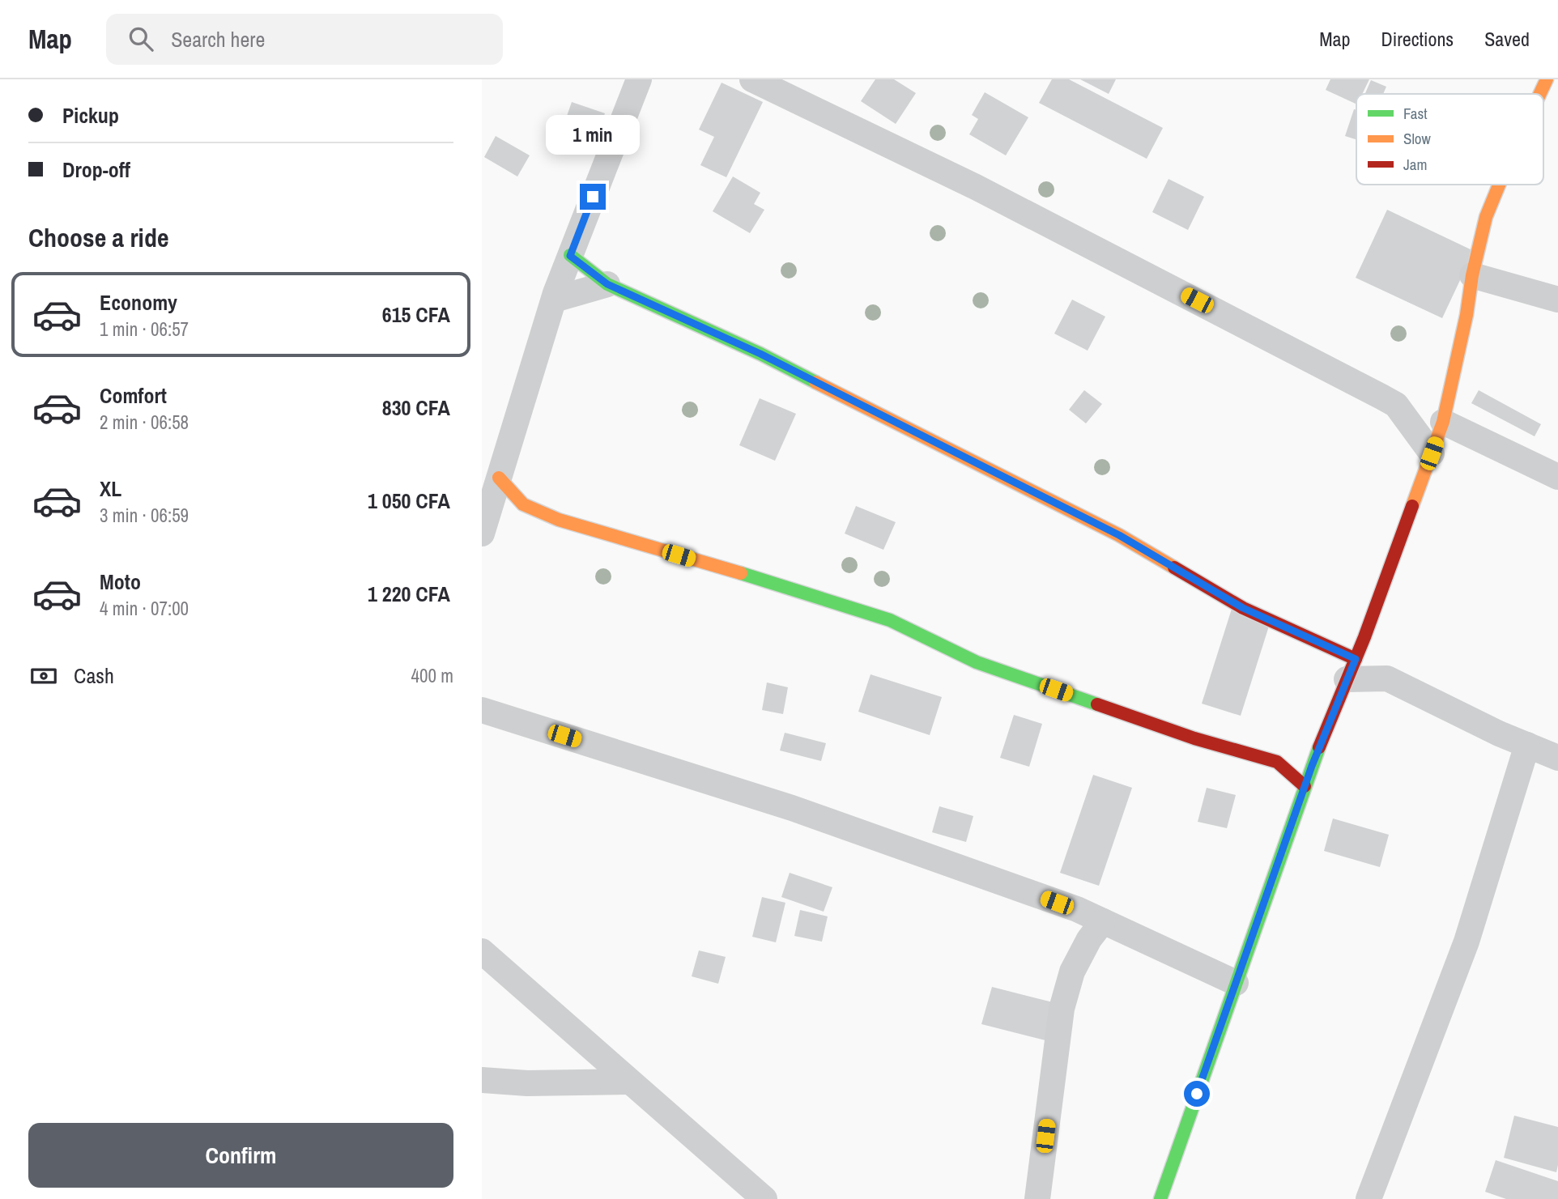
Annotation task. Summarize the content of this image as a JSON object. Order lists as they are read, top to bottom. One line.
{"legend":["Fast","Slow","Jam"],"page":{"header":"Map","search":"Search here","nav":["Map","Directions","Saved"],"banner":["Pickup","Drop-off"],"bubble":"1 min","heading":"Choose a ride","list":[{"name":"Economy","note":"1 min · 06:57","value":"615 CFA"},{"name":"Comfort","note":"2 min · 06:58","value":"830 CFA"},{"name":"XL","note":"3 min · 06:59","value":"1 050 CFA"},{"name":"Moto","note":"4 min · 07:00","value":"1 220 CFA"}],"pay":["Cash","400 m"],"buttons":"Confirm"}}
